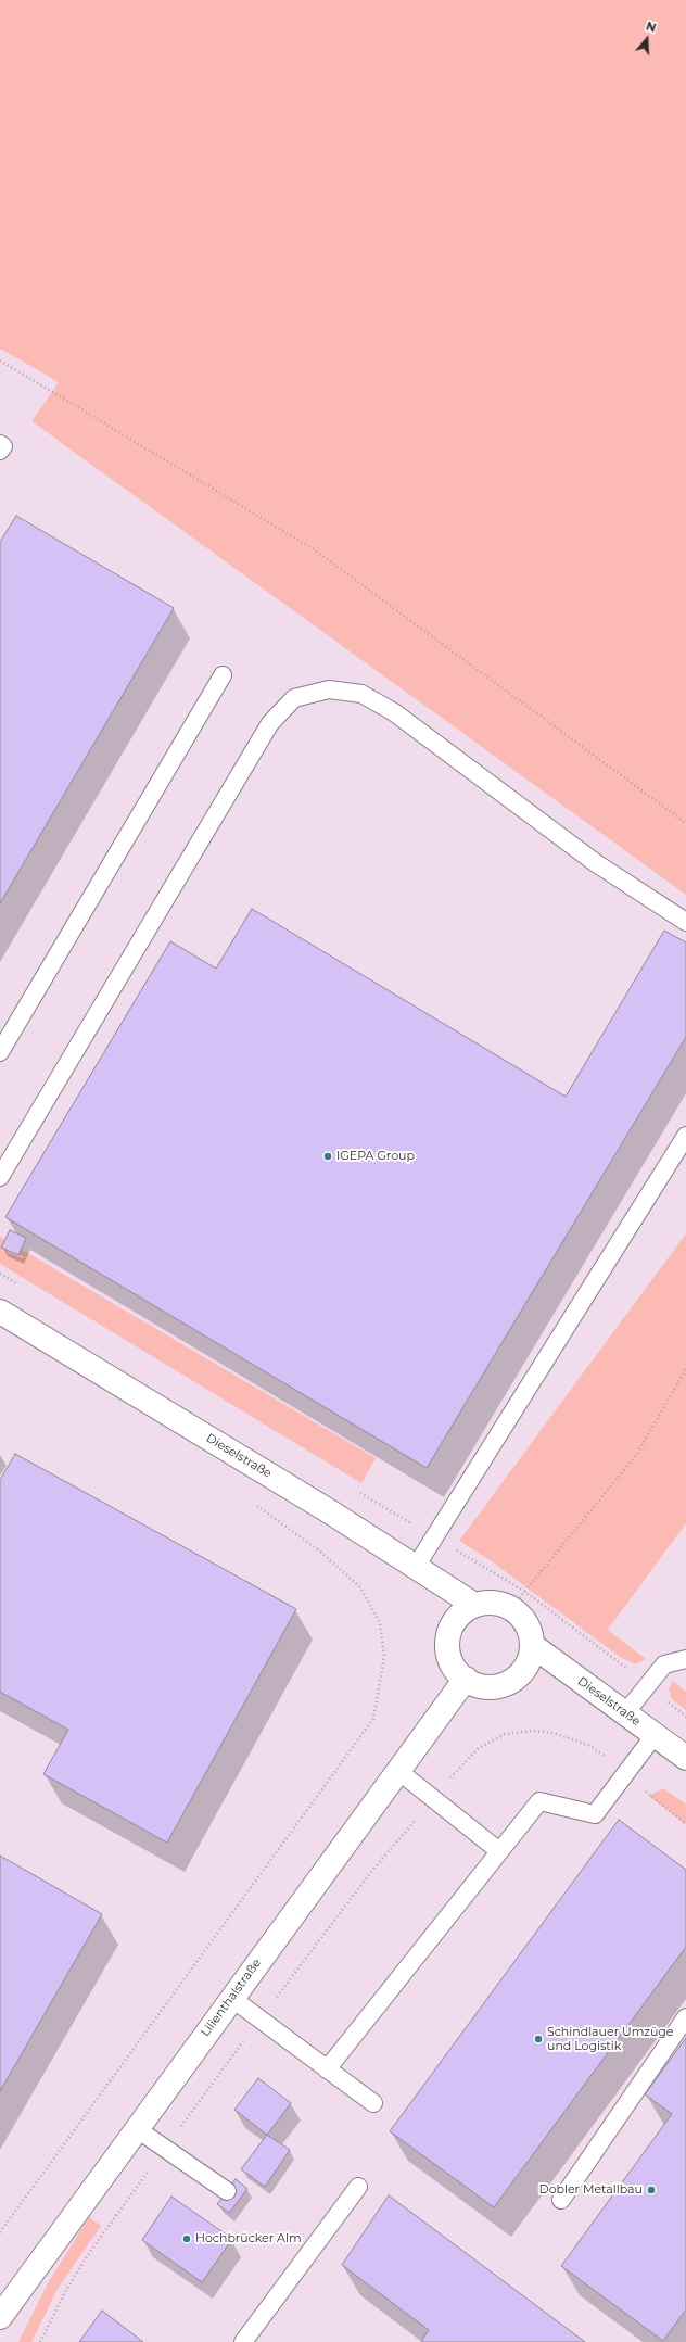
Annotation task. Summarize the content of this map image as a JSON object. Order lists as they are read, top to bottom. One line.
{"streets":{"street":["Dieselstraße","Lilienthalstraße"]},"crossings":[["Dieselstraße","Lilienthalstraße"]],"places":["IGEPA Group","Schindlauer Umzüge und Logistik","Dobler Metallbau","Hochbrücker Alm"],"north":"top"}
